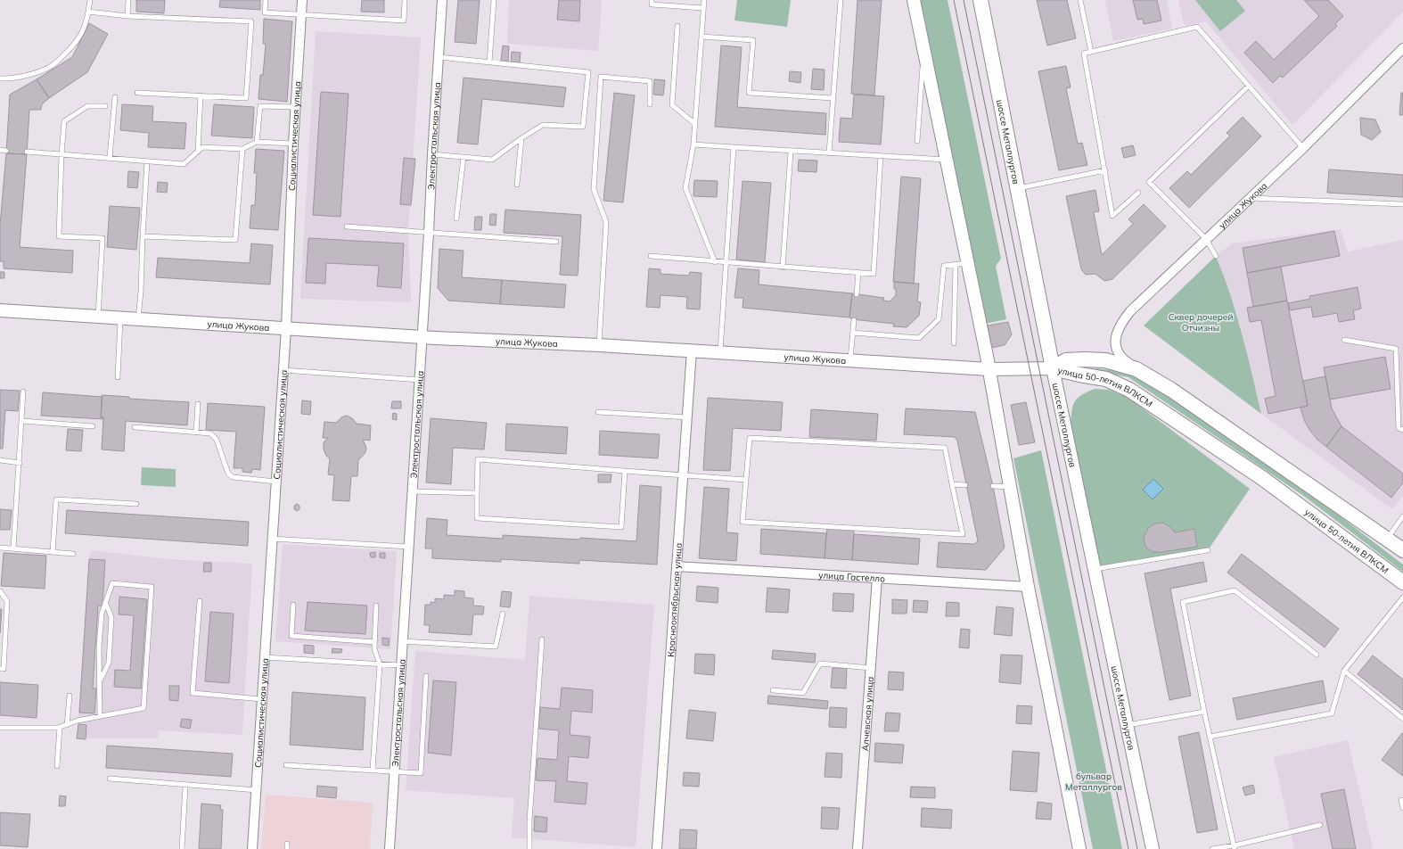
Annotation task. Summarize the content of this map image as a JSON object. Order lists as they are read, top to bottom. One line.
{"streets":{"main road":["шоссе Металлургов","улица Жукова","улица 50-летия ВЛКСМ"],"street":["Социалистическая улица","Электростальская улица","улица Гастелло","Краснооктябрьская улица","Алчевская улица"]},"crossings":[["Социалистическая улица","улица Жукова"],["Электростальская улица","улица Жукова"],["шоссе Металлургов","улица Жукова"],["шоссе Металлургов","улица 50-летия ВЛКСМ"],["улица Жукова","улица 50-летия ВЛКСМ"],["улица Жукова","Краснооктябрьская улица"],["улица Гастелло","Краснооктябрьская улица"],["улица Гастелло","Алчевская улица"]],"parks":["Сквер дочерей Отчизны","бульвар Металлургов"]}
